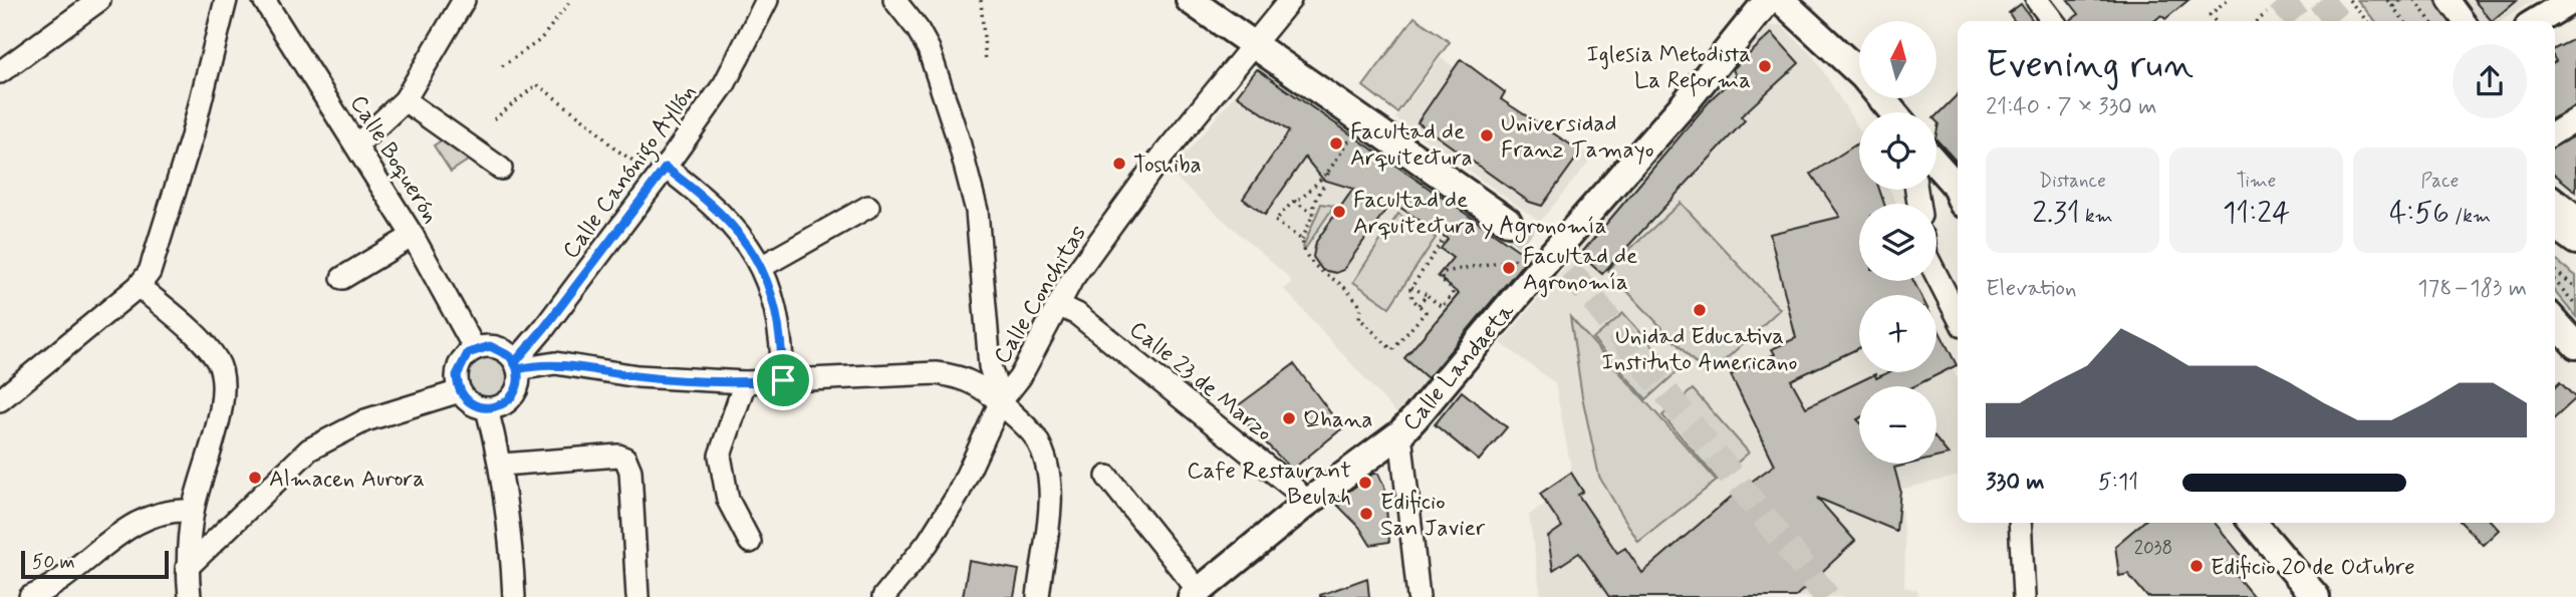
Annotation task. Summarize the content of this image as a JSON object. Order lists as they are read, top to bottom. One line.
{"streets":{"main road":["Calle Landaeta"],"street":["Calle Boquerón","Calle Canónigo Ayllón","Calle Conchitas","Calle 23 de Marzo"]},"crossings":[["Calle Boquerón","Calle Canónigo Ayllón"],["Calle Conchitas","Calle 23 de Marzo"],["Calle Landaeta","Calle 23 de Marzo"]],"places":["Iglesia Metodista La Reforma","Universidad Franz Tamayo","Facultad de Arquitectura","Toshiba","Facultad de Arquitectura y Agronomía","Facultad de Agronomía","Unidad Educativa Instituto Americano","Qhana","Almacen Aurora","Cafe Restaurant Beulah","Edificio San Javier","Edificio 20 de Octubre"],"house_numbers":["2038"],"scale_bar":"50 m","north":"top","page":{"map_buttons":["+","−"],"heading":["Evening run","21:40 · 7 × 330 m"],"stats":[["Distance","2.31 km"],["Time","11:24"],["Pace","4:56 /km"]],"chart":["Elevation","178–183 m"],"list":[{"name":"330 m","note":"5:11"}],"scale":"50 m"}}
